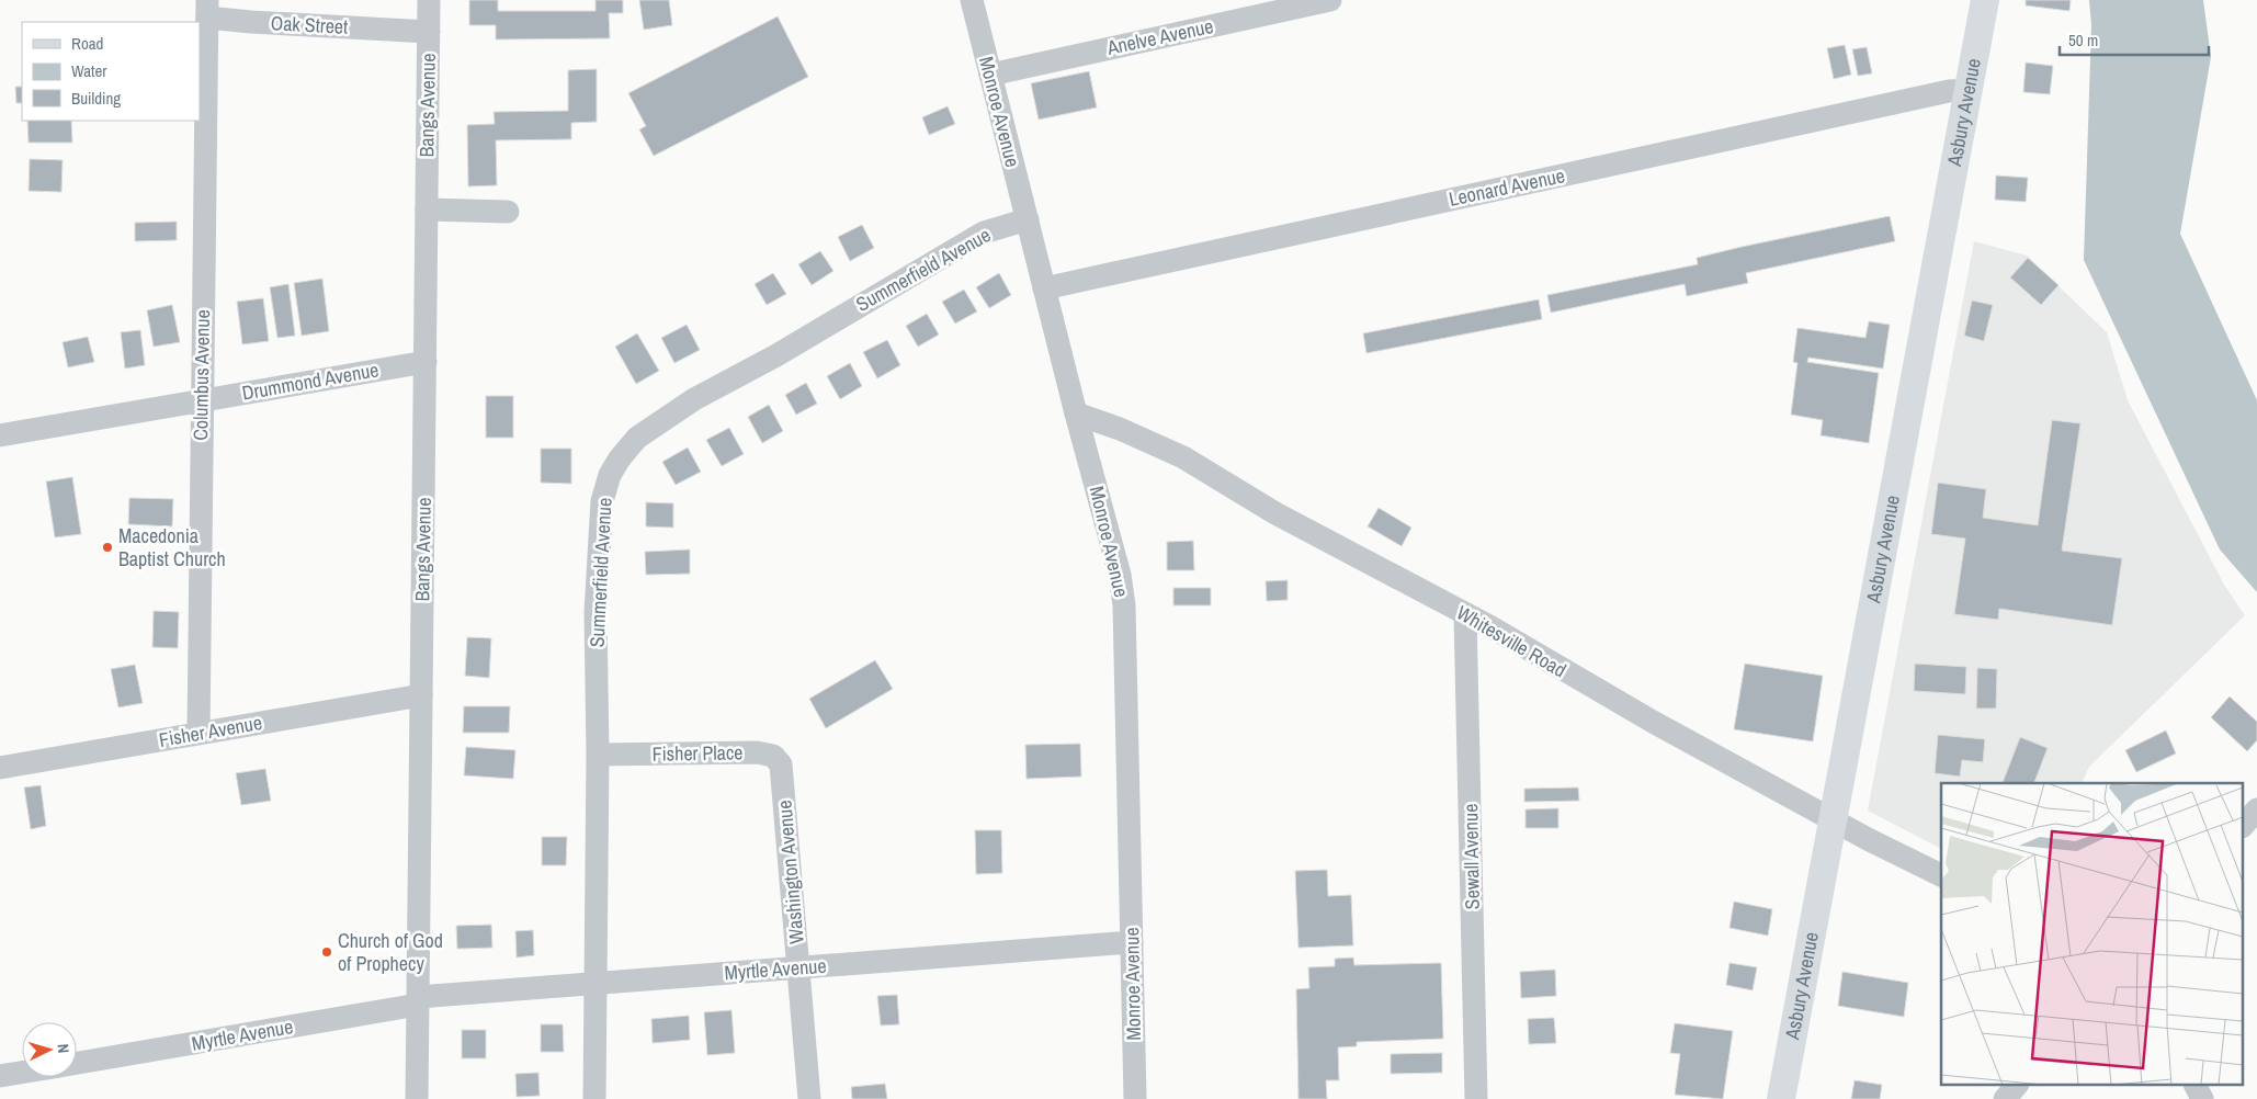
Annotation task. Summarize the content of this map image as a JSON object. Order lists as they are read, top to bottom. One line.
{"streets":{"main road":["Asbury Avenue"],"street":["Oak Street","Anelve Avenue","Bangs Avenue","Monroe Avenue","Leonard Avenue","Summerfield Avenue","Columbus Avenue","Drummond Avenue","Whitesville Road","Fisher Avenue","Fisher Place","Sewall Avenue","Washington Avenue","Myrtle Avenue"]},"crossings":[["Oak Street","Bangs Avenue"],["Oak Street","Columbus Avenue"],["Anelve Avenue","Monroe Avenue"],["Bangs Avenue","Drummond Avenue"],["Bangs Avenue","Fisher Avenue"],["Bangs Avenue","Myrtle Avenue"],["Monroe Avenue","Leonard Avenue"],["Monroe Avenue","Summerfield Avenue"],["Monroe Avenue","Whitesville Road"],["Monroe Avenue","Myrtle Avenue"],["Asbury Avenue","Leonard Avenue"],["Asbury Avenue","Whitesville Road"],["Summerfield Avenue","Fisher Place"],["Summerfield Avenue","Myrtle Avenue"],["Columbus Avenue","Drummond Avenue"],["Columbus Avenue","Fisher Avenue"],["Whitesville Road","Sewall Avenue"],["Fisher Place","Washington Avenue"],["Washington Avenue","Myrtle Avenue"]],"places":["Macedonia Baptist Church","Church of God of Prophecy"],"legend":["Road","Water","Building"],"scale_bar":"50 m","north":"right"}
